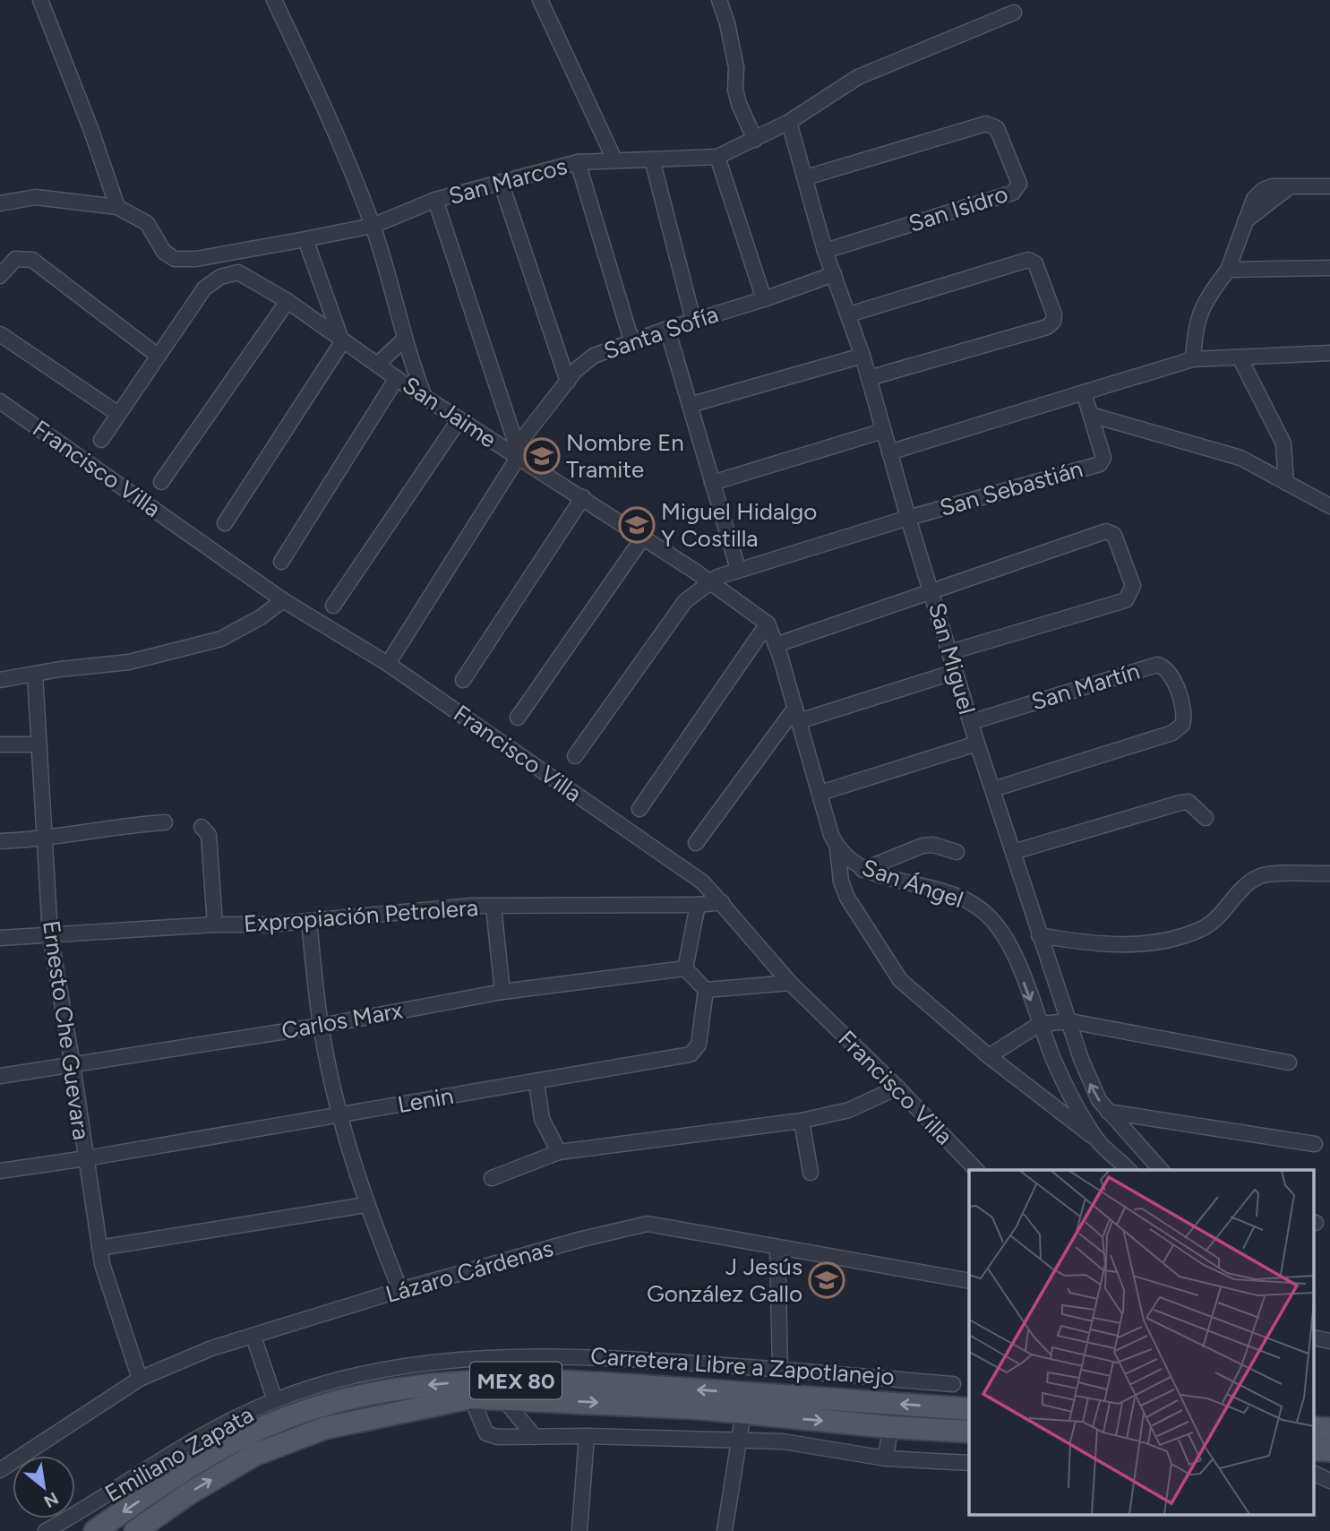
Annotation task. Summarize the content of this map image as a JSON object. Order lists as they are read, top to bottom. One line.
{"streets":{"main road":["Carretera Libre a Zapotlanejo","MEX 80"],"street":["San Marcos","San Isidro","Santa Sofía","San Jaime","Francisco Villa","San Sebastián","San Miguel","San Martín","San Ángel","Expropiación Petrolera","Carlos Marx","Ernesto Che Guevara","Lenin","Lázaro Cárdenas","Emiliano Zapata"]},"crossings":[["San Marcos","San Miguel"],["San Isidro","San Miguel"],["Santa Sofía","San Jaime"],["Santa Sofía","Francisco Villa"],["Santa Sofía","San Miguel"],["San Jaime","San Sebastián"],["Francisco Villa","Expropiación Petrolera"],["San Sebastián","San Miguel"],["San Miguel","San Martín"],["Expropiación Petrolera","Ernesto Che Guevara"],["Carlos Marx","Ernesto Che Guevara"],["Ernesto Che Guevara","Lenin"],["Ernesto Che Guevara","Lázaro Cárdenas"]],"places":{"school or university":["Nombre En Tramite","Miguel Hidalgo Y Costilla","J Jesús González Gallo"]},"north":"bottom right"}
